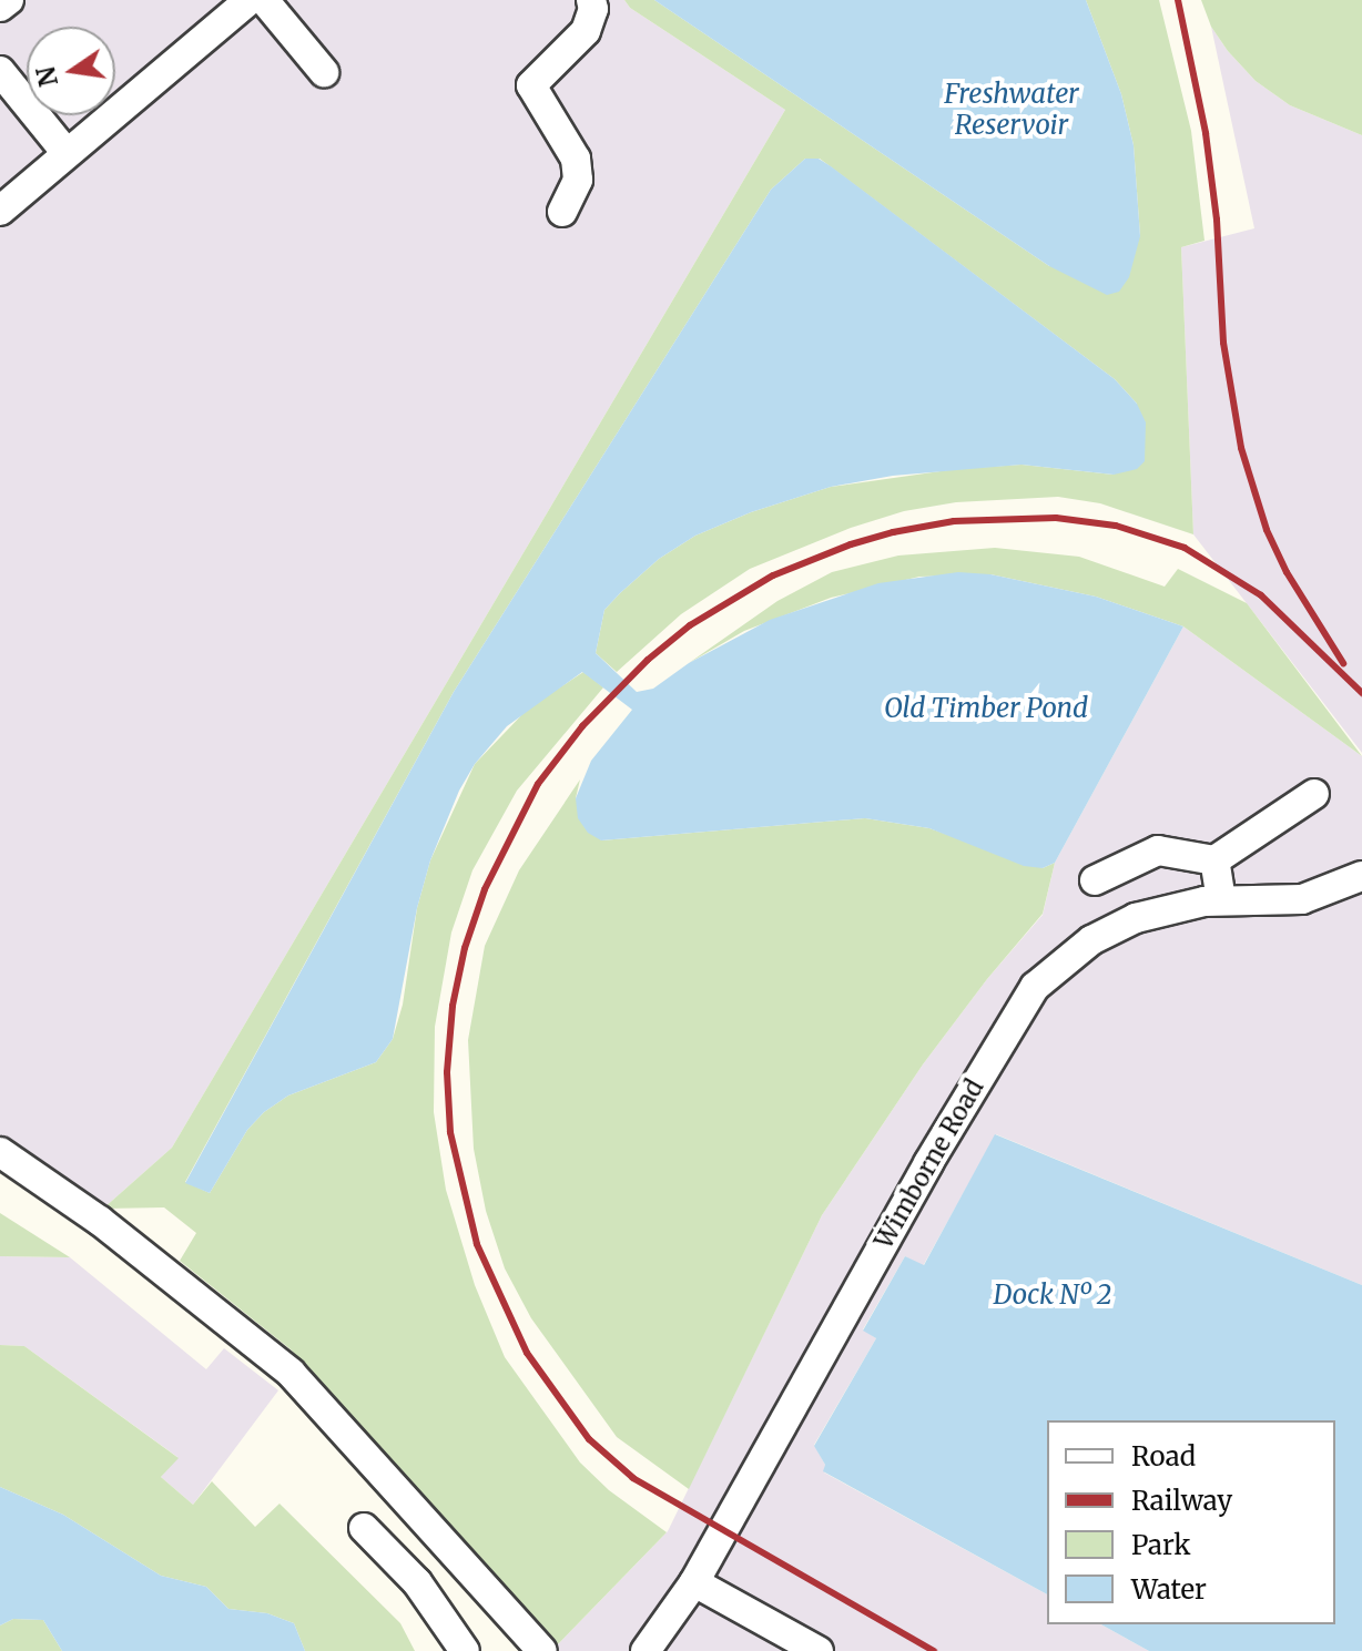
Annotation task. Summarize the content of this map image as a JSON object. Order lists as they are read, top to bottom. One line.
{"streets":{"street":["Wimborne Road"]},"water":["Freshwater Reservoir","Old Timber Pond","Dock Nº 2"],"legend":["Road","Railway","Park","Water"],"north":"left"}
